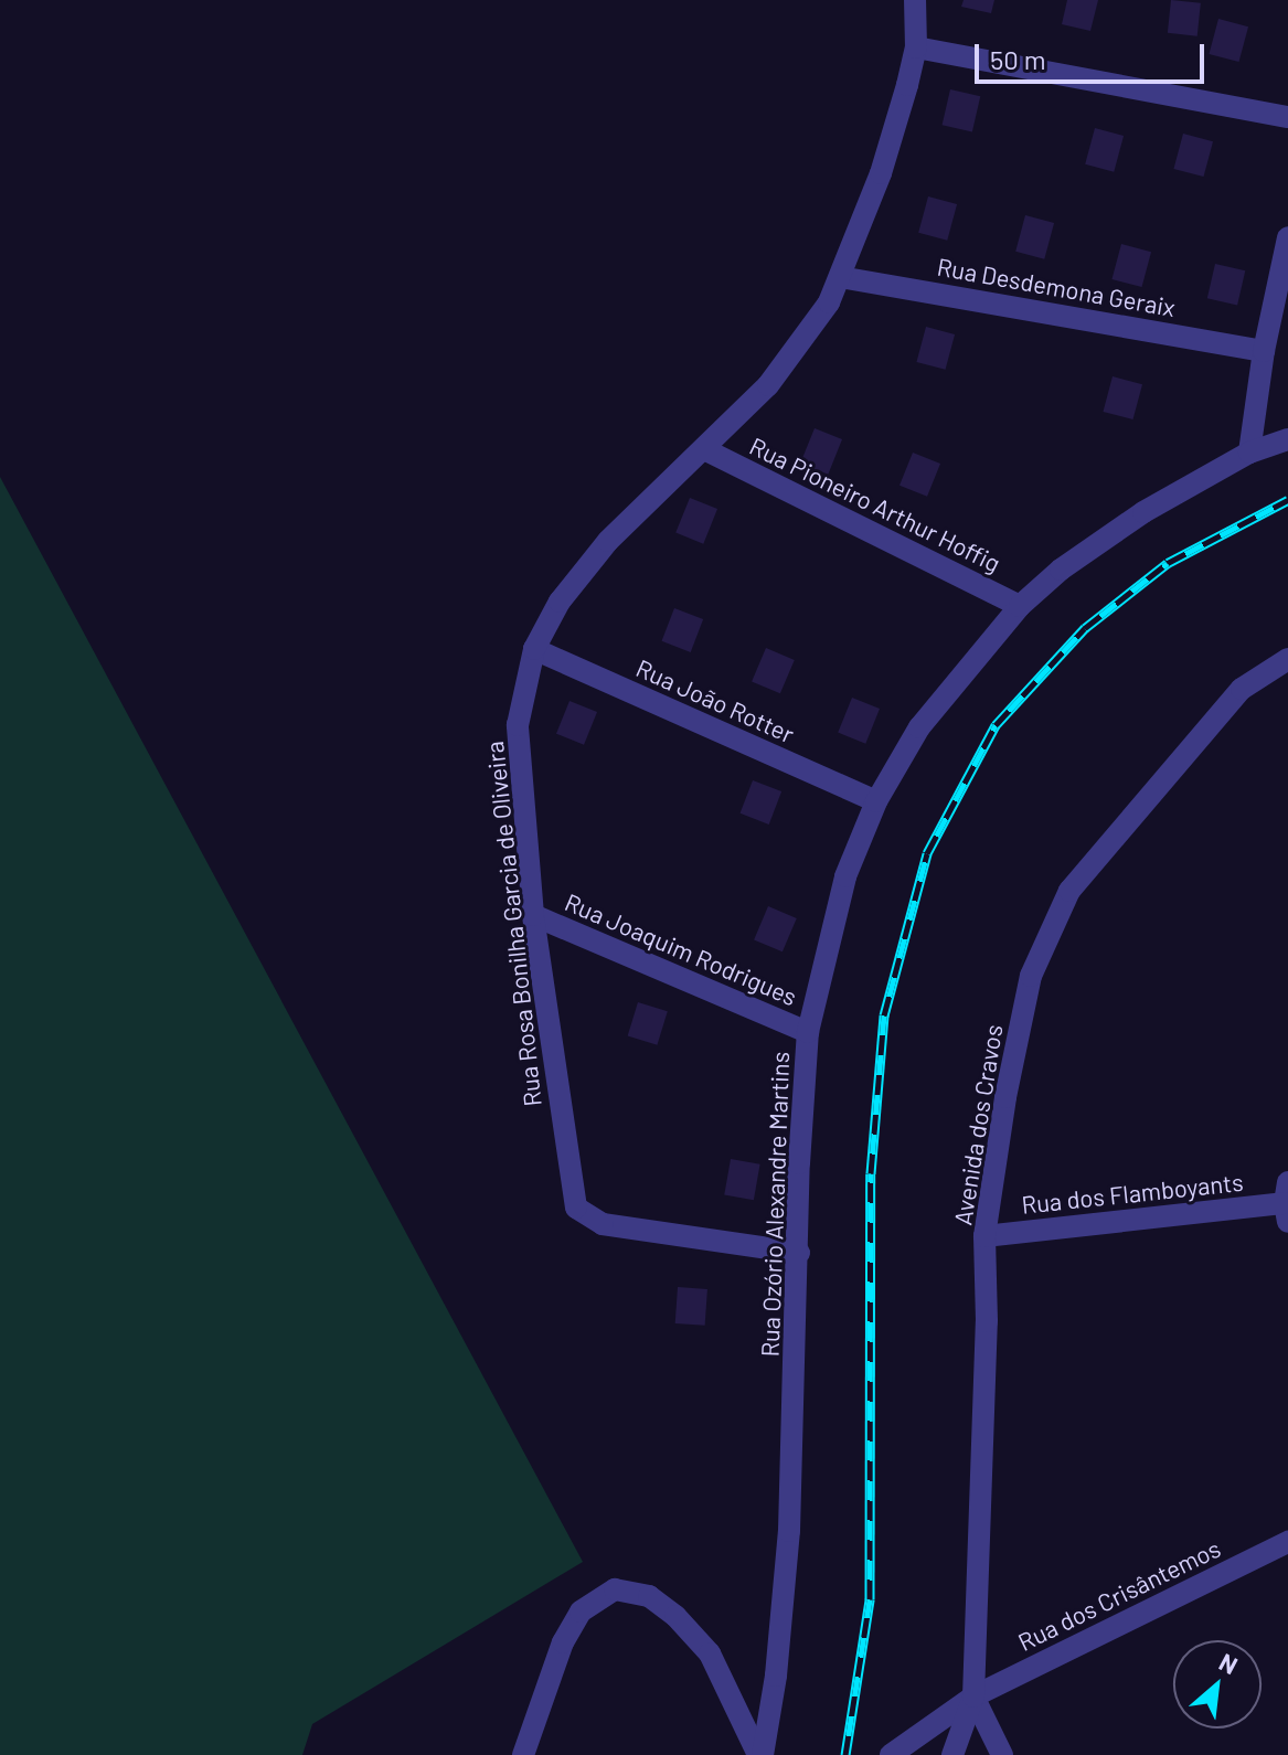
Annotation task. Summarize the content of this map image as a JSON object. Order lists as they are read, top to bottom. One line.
{"streets":{"street":["Rua Desdemona Geraix","Rua Pioneiro Arthur Hoffig","Rua João Rotter","Rua Rosa Bonilha Garcia de Oliveira","Rua Joaquim Rodrigues","Avenida dos Cravos","Rua dos Flamboyants","Rua Ozório Alexandre Martins","Rua dos Crisântemos"]},"crossings":[["Rua Desdemona Geraix","Rua Rosa Bonilha Garcia de Oliveira"],["Rua Pioneiro Arthur Hoffig","Rua Rosa Bonilha Garcia de Oliveira"],["Rua Pioneiro Arthur Hoffig","Rua Ozório Alexandre Martins"],["Rua João Rotter","Rua Rosa Bonilha Garcia de Oliveira"],["Rua João Rotter","Rua Ozório Alexandre Martins"],["Rua Rosa Bonilha Garcia de Oliveira","Rua Joaquim Rodrigues"],["Rua Rosa Bonilha Garcia de Oliveira","Rua Ozório Alexandre Martins"],["Rua Joaquim Rodrigues","Rua Ozório Alexandre Martins"],["Avenida dos Cravos","Rua dos Flamboyants"],["Avenida dos Cravos","Rua dos Crisântemos"]],"scale_bar":"50 m","north":"top right"}
